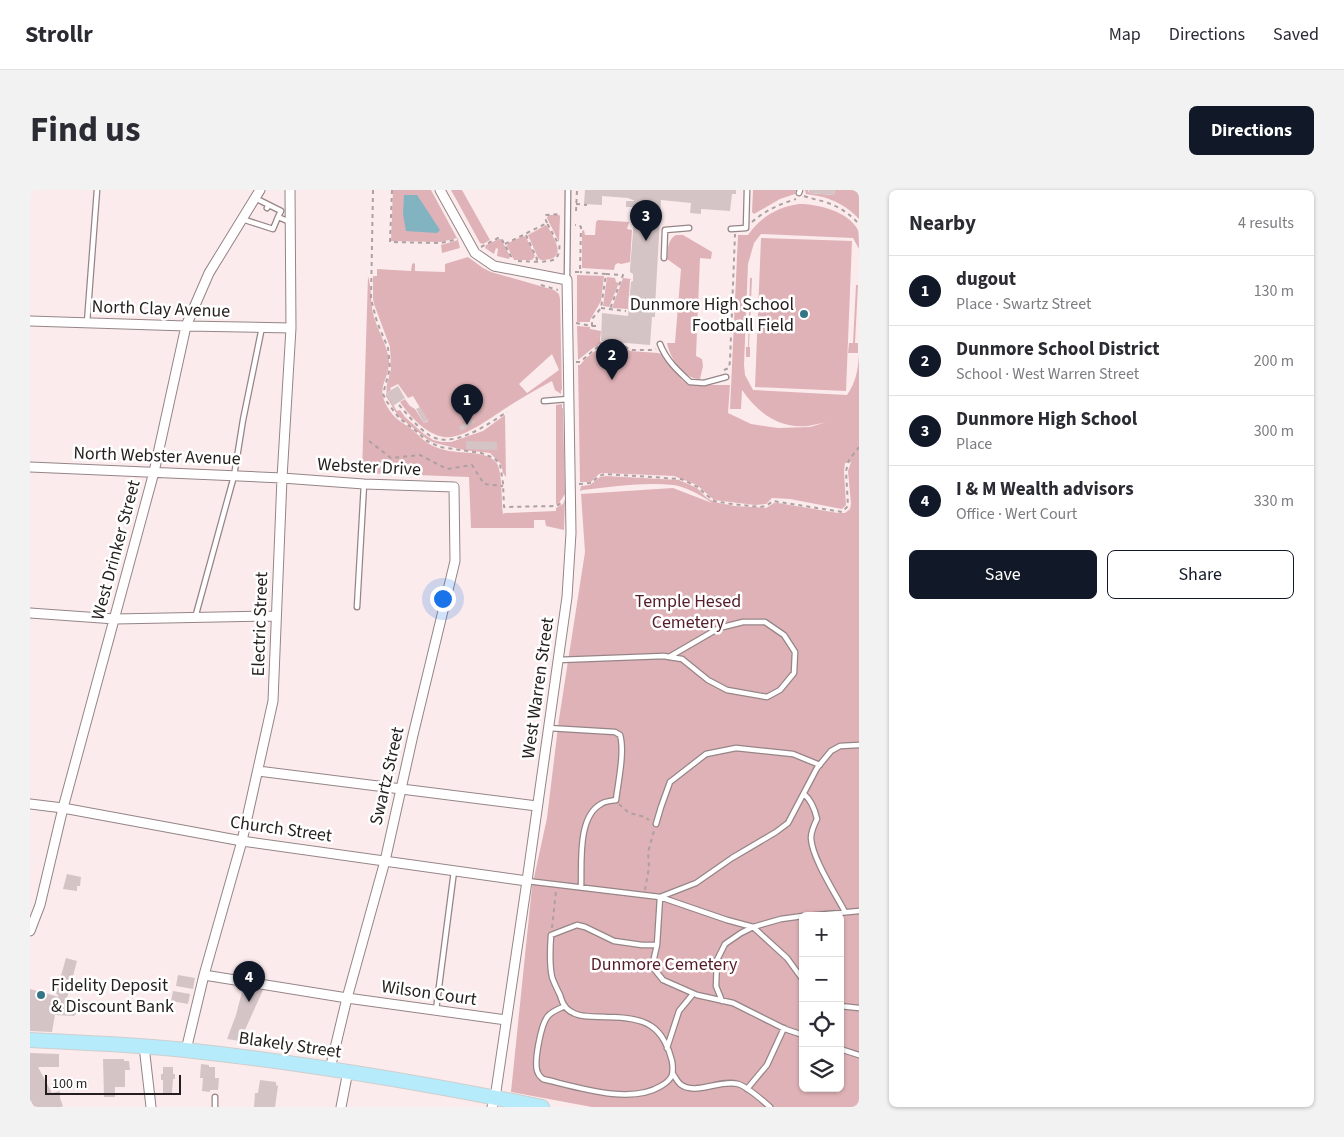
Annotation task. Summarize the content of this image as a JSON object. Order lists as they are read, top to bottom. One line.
{"streets":{"main road":["Blakely Street"],"street":["North Clay Avenue","North Webster Avenue","Webster Drive","West Drinker Street","Electric Street","West Warren Street","Swartz Street","Church Street","Wilson Court"]},"crossings":[["North Clay Avenue","West Drinker Street"],["North Clay Avenue","Electric Street"],["North Webster Avenue","Webster Drive"],["North Webster Avenue","West Drinker Street"],["North Webster Avenue","Electric Street"],["Webster Drive","Electric Street"],["Webster Drive","Swartz Street"],["West Drinker Street","Church Street"],["Electric Street","Church Street"],["Electric Street","Wilson Court"],["Electric Street","Blakely Street"],["West Warren Street","Church Street"],["West Warren Street","Wilson Court"],["West Warren Street","Blakely Street"],["Swartz Street","Church Street"],["Swartz Street","Wilson Court"],["Swartz Street","Blakely Street"]],"parks":["Temple Hesed Cemetery","Dunmore Cemetery"],"places":["Dunmore High School Football Field","Fidelity Deposit & Discount Bank"],"scale_bar":"100 m","page":{"header":"Strollr","nav":["Map","Directions","Saved"],"title":"Find us","buttons":["Directions",["Save","Share"]],"heading":["Nearby","4 results"],"pins":["3","2","1","4"],"list":[{"mark":"1","name":"dugout","note":"Place · Swartz Street","value":"130 m"},{"mark":"2","name":"Dunmore School District","note":"School · West Warren Street","value":"200 m"},{"mark":"3","name":"Dunmore High School","note":"Place","value":"300 m"},{"mark":"4","name":"I & M Wealth advisors","note":"Office · Wert Court","value":"330 m"}],"map_buttons":["+","−"],"scale":"100 m"}}
